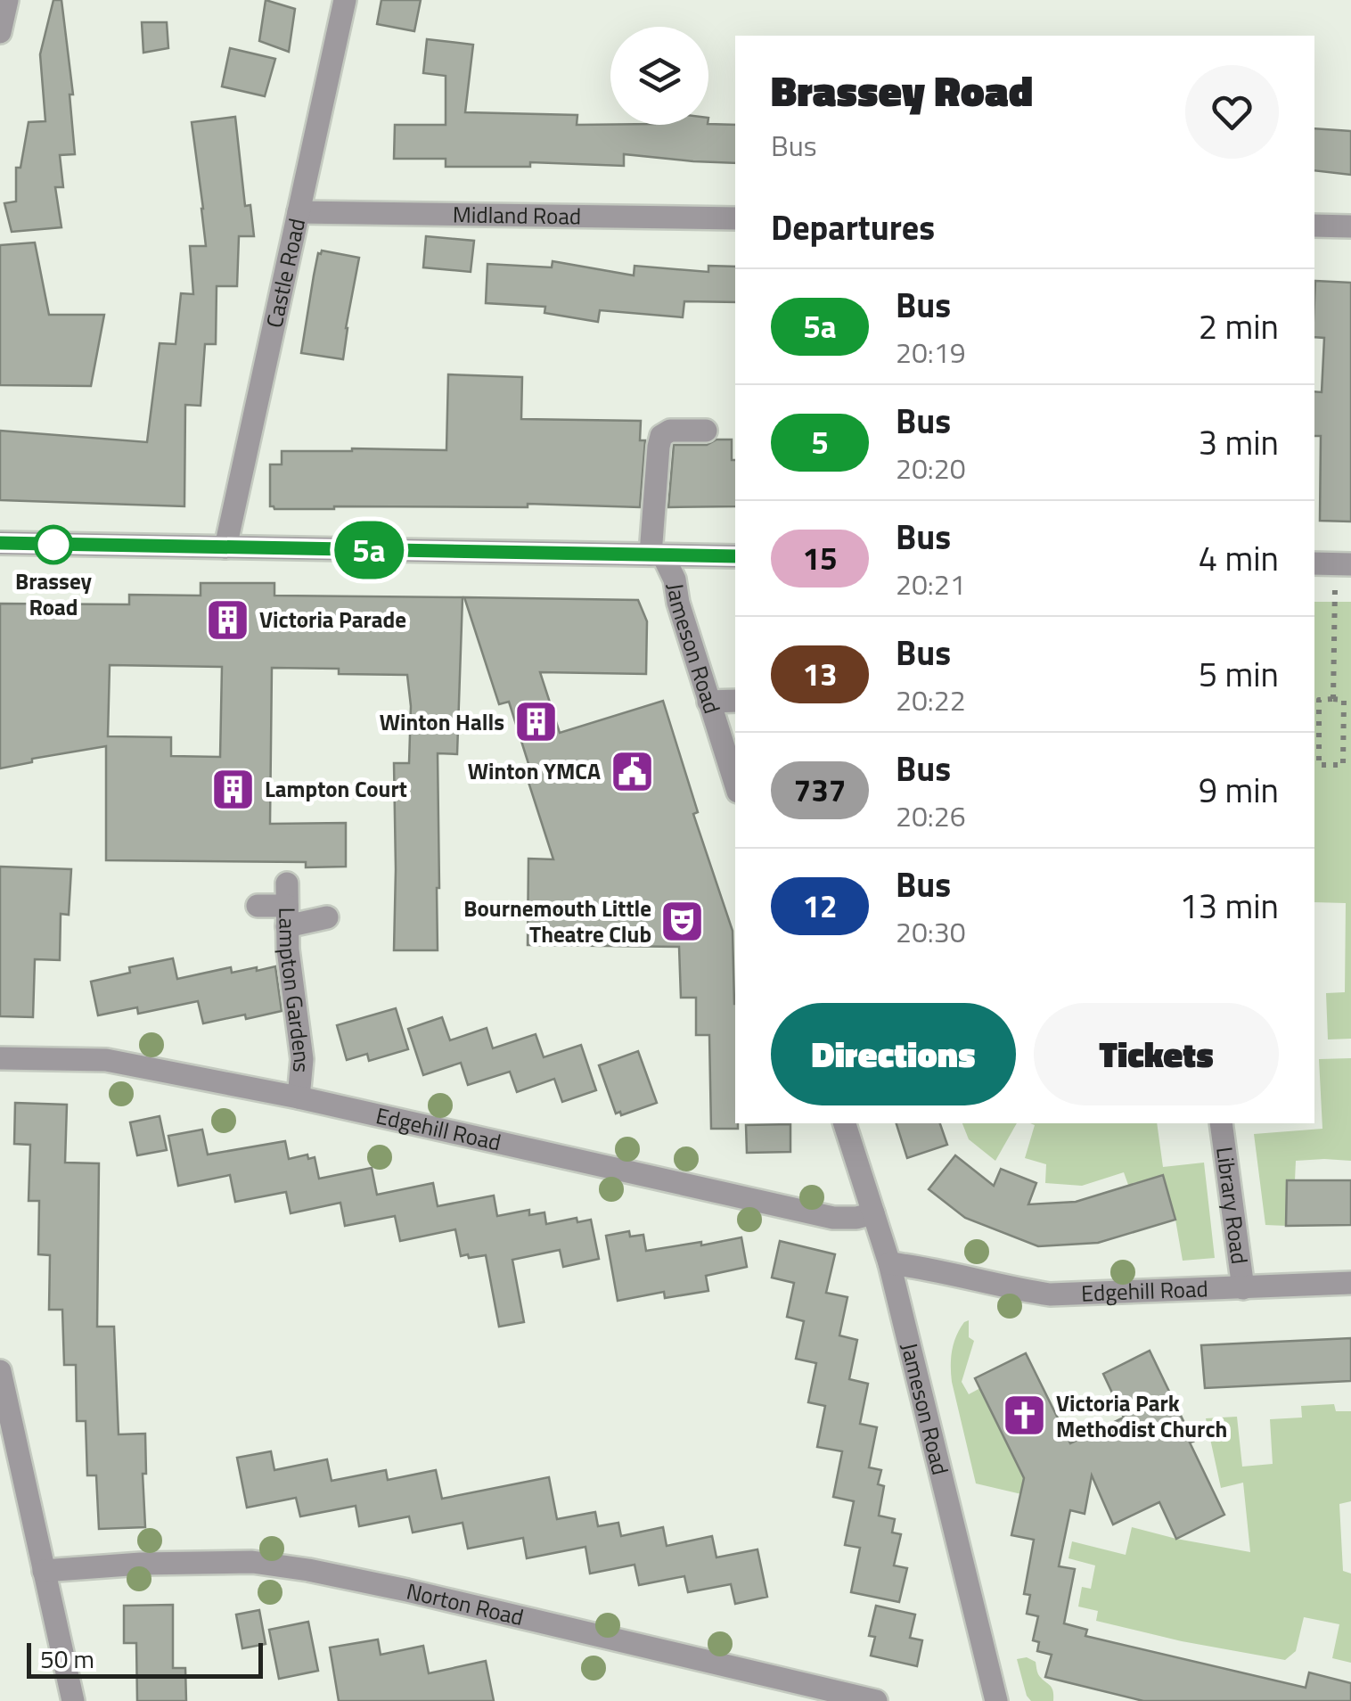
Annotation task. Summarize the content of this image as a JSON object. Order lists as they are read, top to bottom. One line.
{"streets":{"street":["Midland Road","Castle Road","Jameson Road","Lampton Gardens","Edgehill Road","Library Road","Norton Road"]},"crossings":[["Midland Road","Castle Road"],["Jameson Road","Edgehill Road"],["Lampton Gardens","Edgehill Road"],["Edgehill Road","Library Road"]],"places":{"other":["Brassey Road"],"building":["Victoria Parade","Winton Halls","Lampton Court"],"public building":["Winton YMCA"],"theatre":["Bournemouth Little Theatre Club"],"church":["Victoria Park Methodist Church"]},"lines":["bus line 5a"],"scale_bar":"50 m","page":{"on_map":"5a","heading":[["Brassey Road","Bus"],"Departures"],"list":[{"mark":"5a","name":"Bus","note":"20:19","value":"2 min"},{"mark":"5","name":"Bus","note":"20:20","value":"3 min"},{"mark":"15","name":"Bus","note":"20:21","value":"4 min"},{"mark":"13","name":"Bus","note":"20:22","value":"5 min"},{"mark":"737","name":"Bus","note":"20:26","value":"9 min"},{"mark":"12","name":"Bus","note":"20:30","value":"13 min"}],"buttons":["Directions","Tickets"],"scale":"50 m"}}
